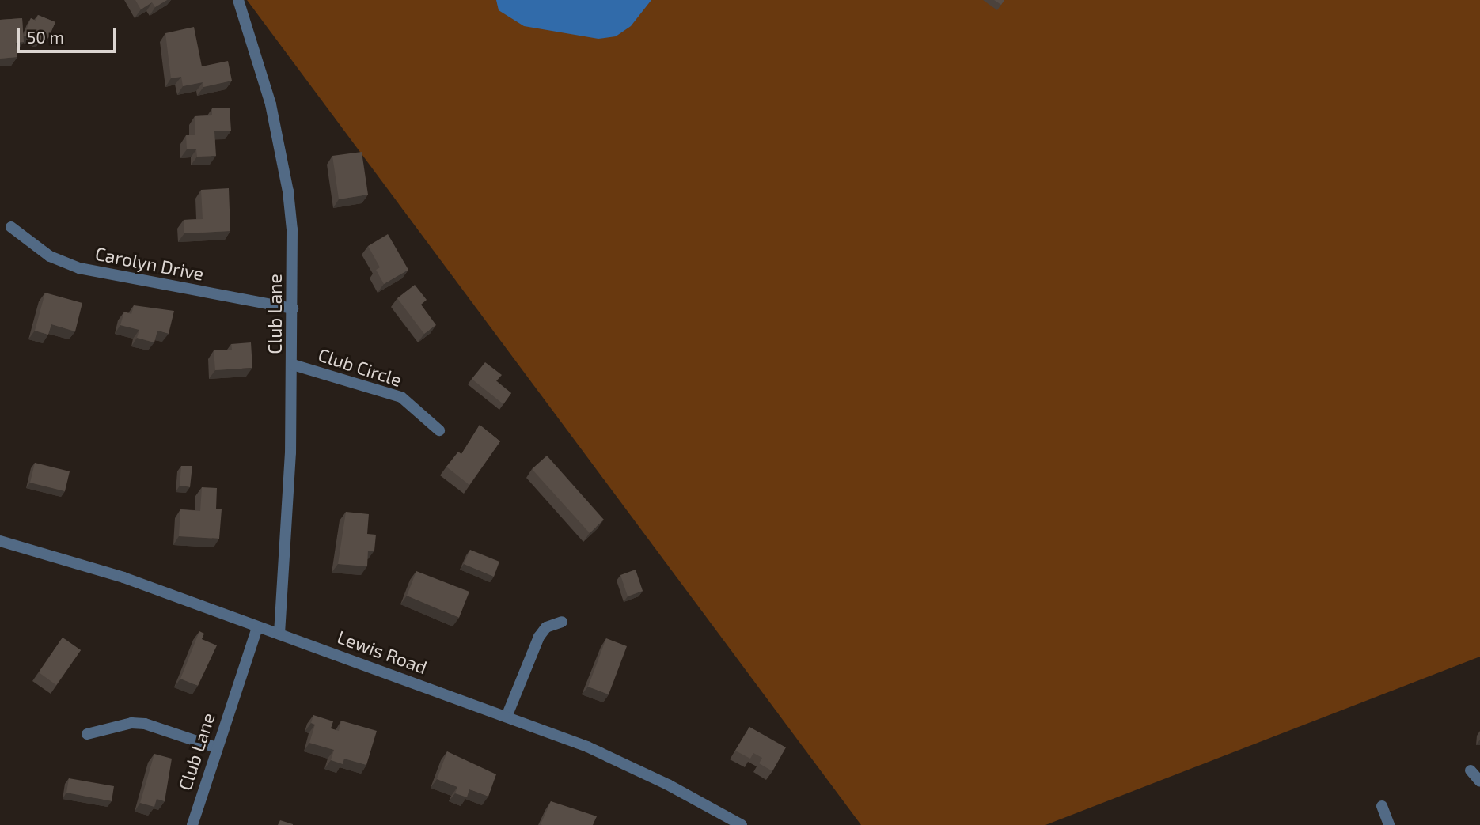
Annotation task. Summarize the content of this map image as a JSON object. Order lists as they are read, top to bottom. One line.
{"streets":{"street":["Carolyn Drive","Club Lane","Club Circle","Lewis Road"]},"crossings":[["Carolyn Drive","Club Lane"],["Club Lane","Club Circle"],["Club Lane","Lewis Road"]],"scale_bar":"50 m"}
